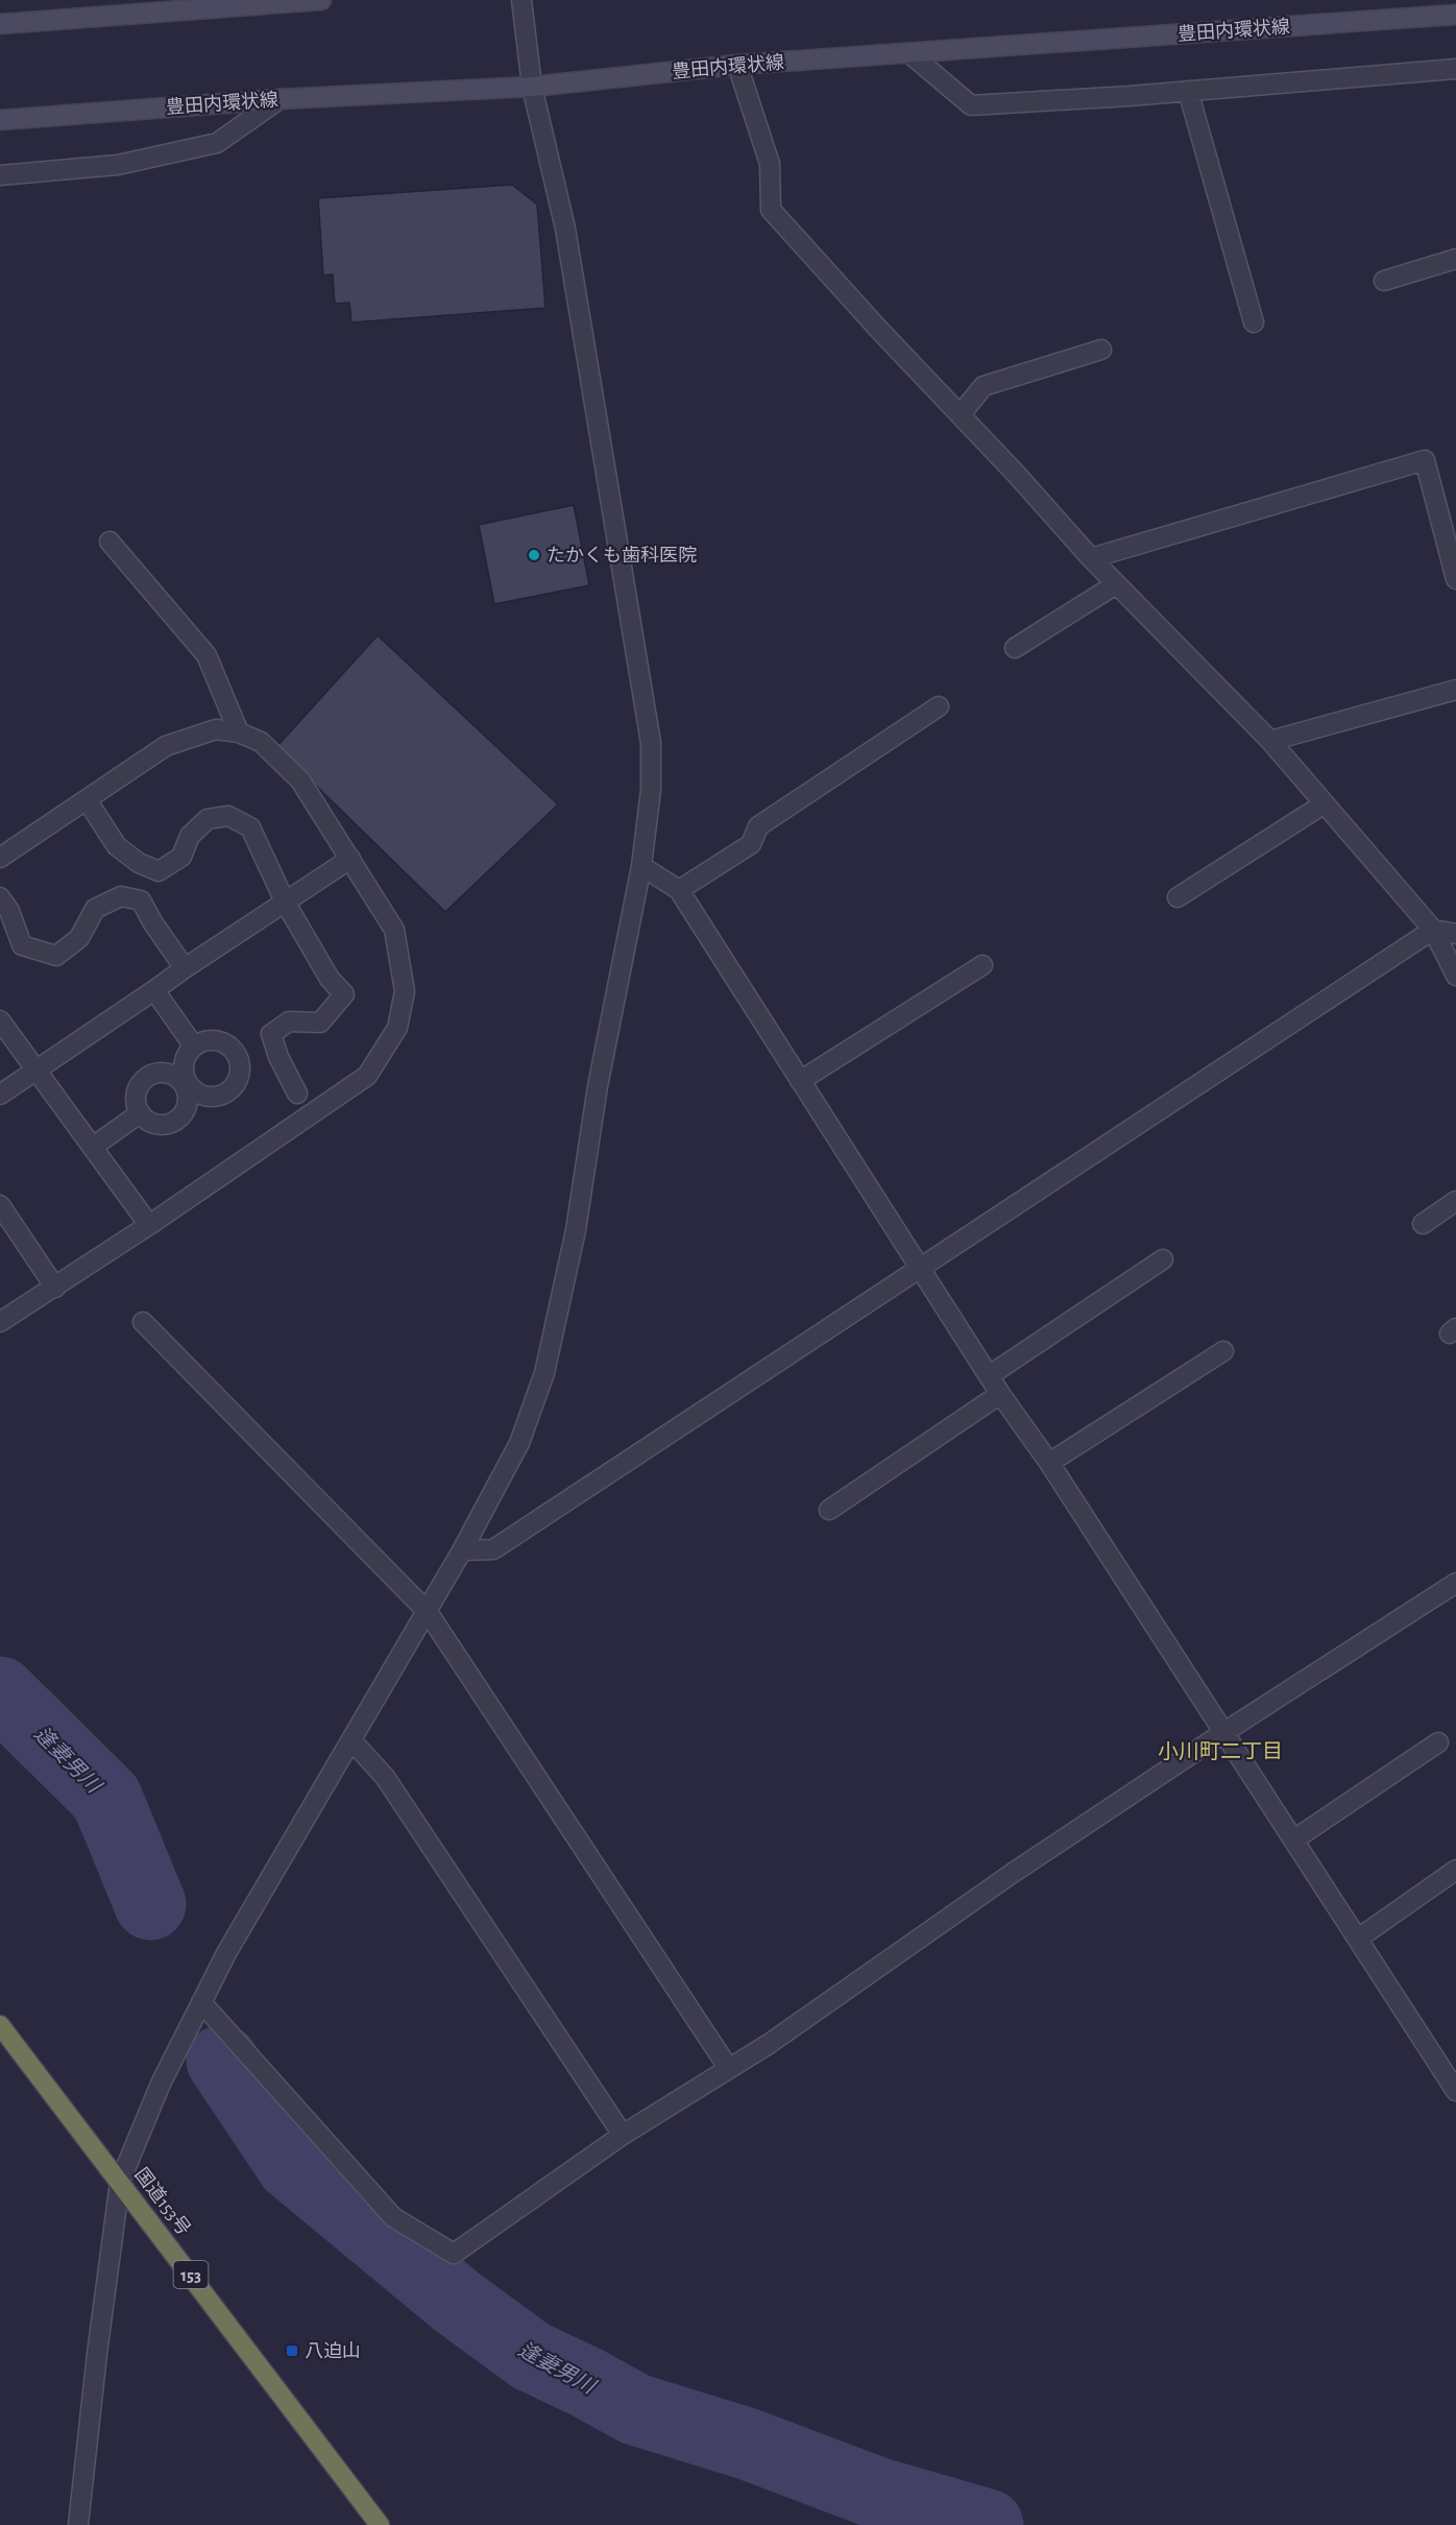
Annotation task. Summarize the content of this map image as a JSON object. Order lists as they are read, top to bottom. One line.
{"streets":{"highway":["国道153号","153"],"street":["豊田内環状線"]},"districts":["小川町二丁目"],"water":["逢妻男川"],"places":{"other":["たかくも歯科医院"],"transit":["八迫山"]}}
